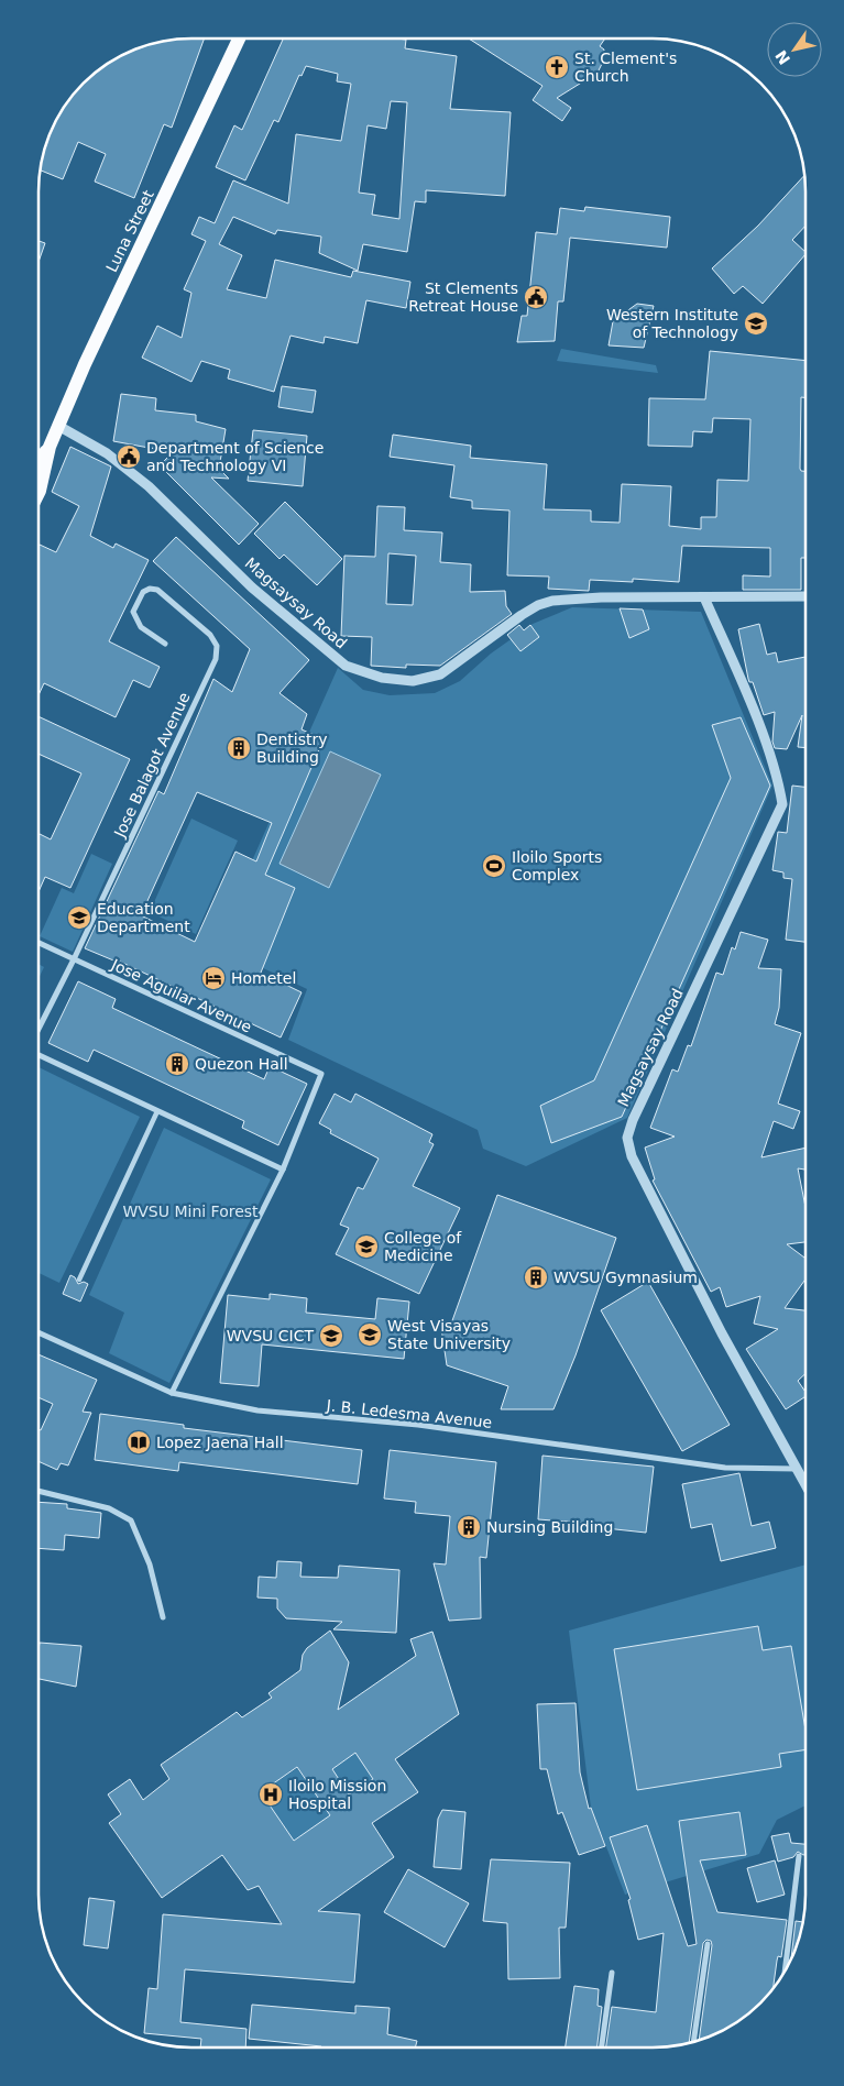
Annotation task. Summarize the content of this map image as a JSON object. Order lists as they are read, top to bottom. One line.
{"streets":{"main road":["Luna Street"],"street":["Magsaysay Road","Jose Balagot Avenue","Jose Aguilar Avenue","J. B. Ledesma Avenue"]},"crossings":[["Luna Street","Magsaysay Road"],["Magsaysay Road","J. B. Ledesma Avenue"],["Jose Balagot Avenue","Jose Aguilar Avenue"]],"parks":["WVSU Mini Forest"],"places":{"church":["St. Clement's Church"],"public building":["St Clements Retreat House","Department of Science and Technology VI"],"school or university":["Western Institute of Technology","Education Department","College of Medicine","West Visayas State University","WVSU CICT"],"building":["Dentistry Building","Quezon Hall","WVSU Gymnasium","Nursing Building"],"sports":["Iloilo Sports Complex"],"hotel":["Hometel"],"library":["Lopez Jaena Hall"],"hospital":["Iloilo Mission Hospital"]},"north":"bottom left"}
